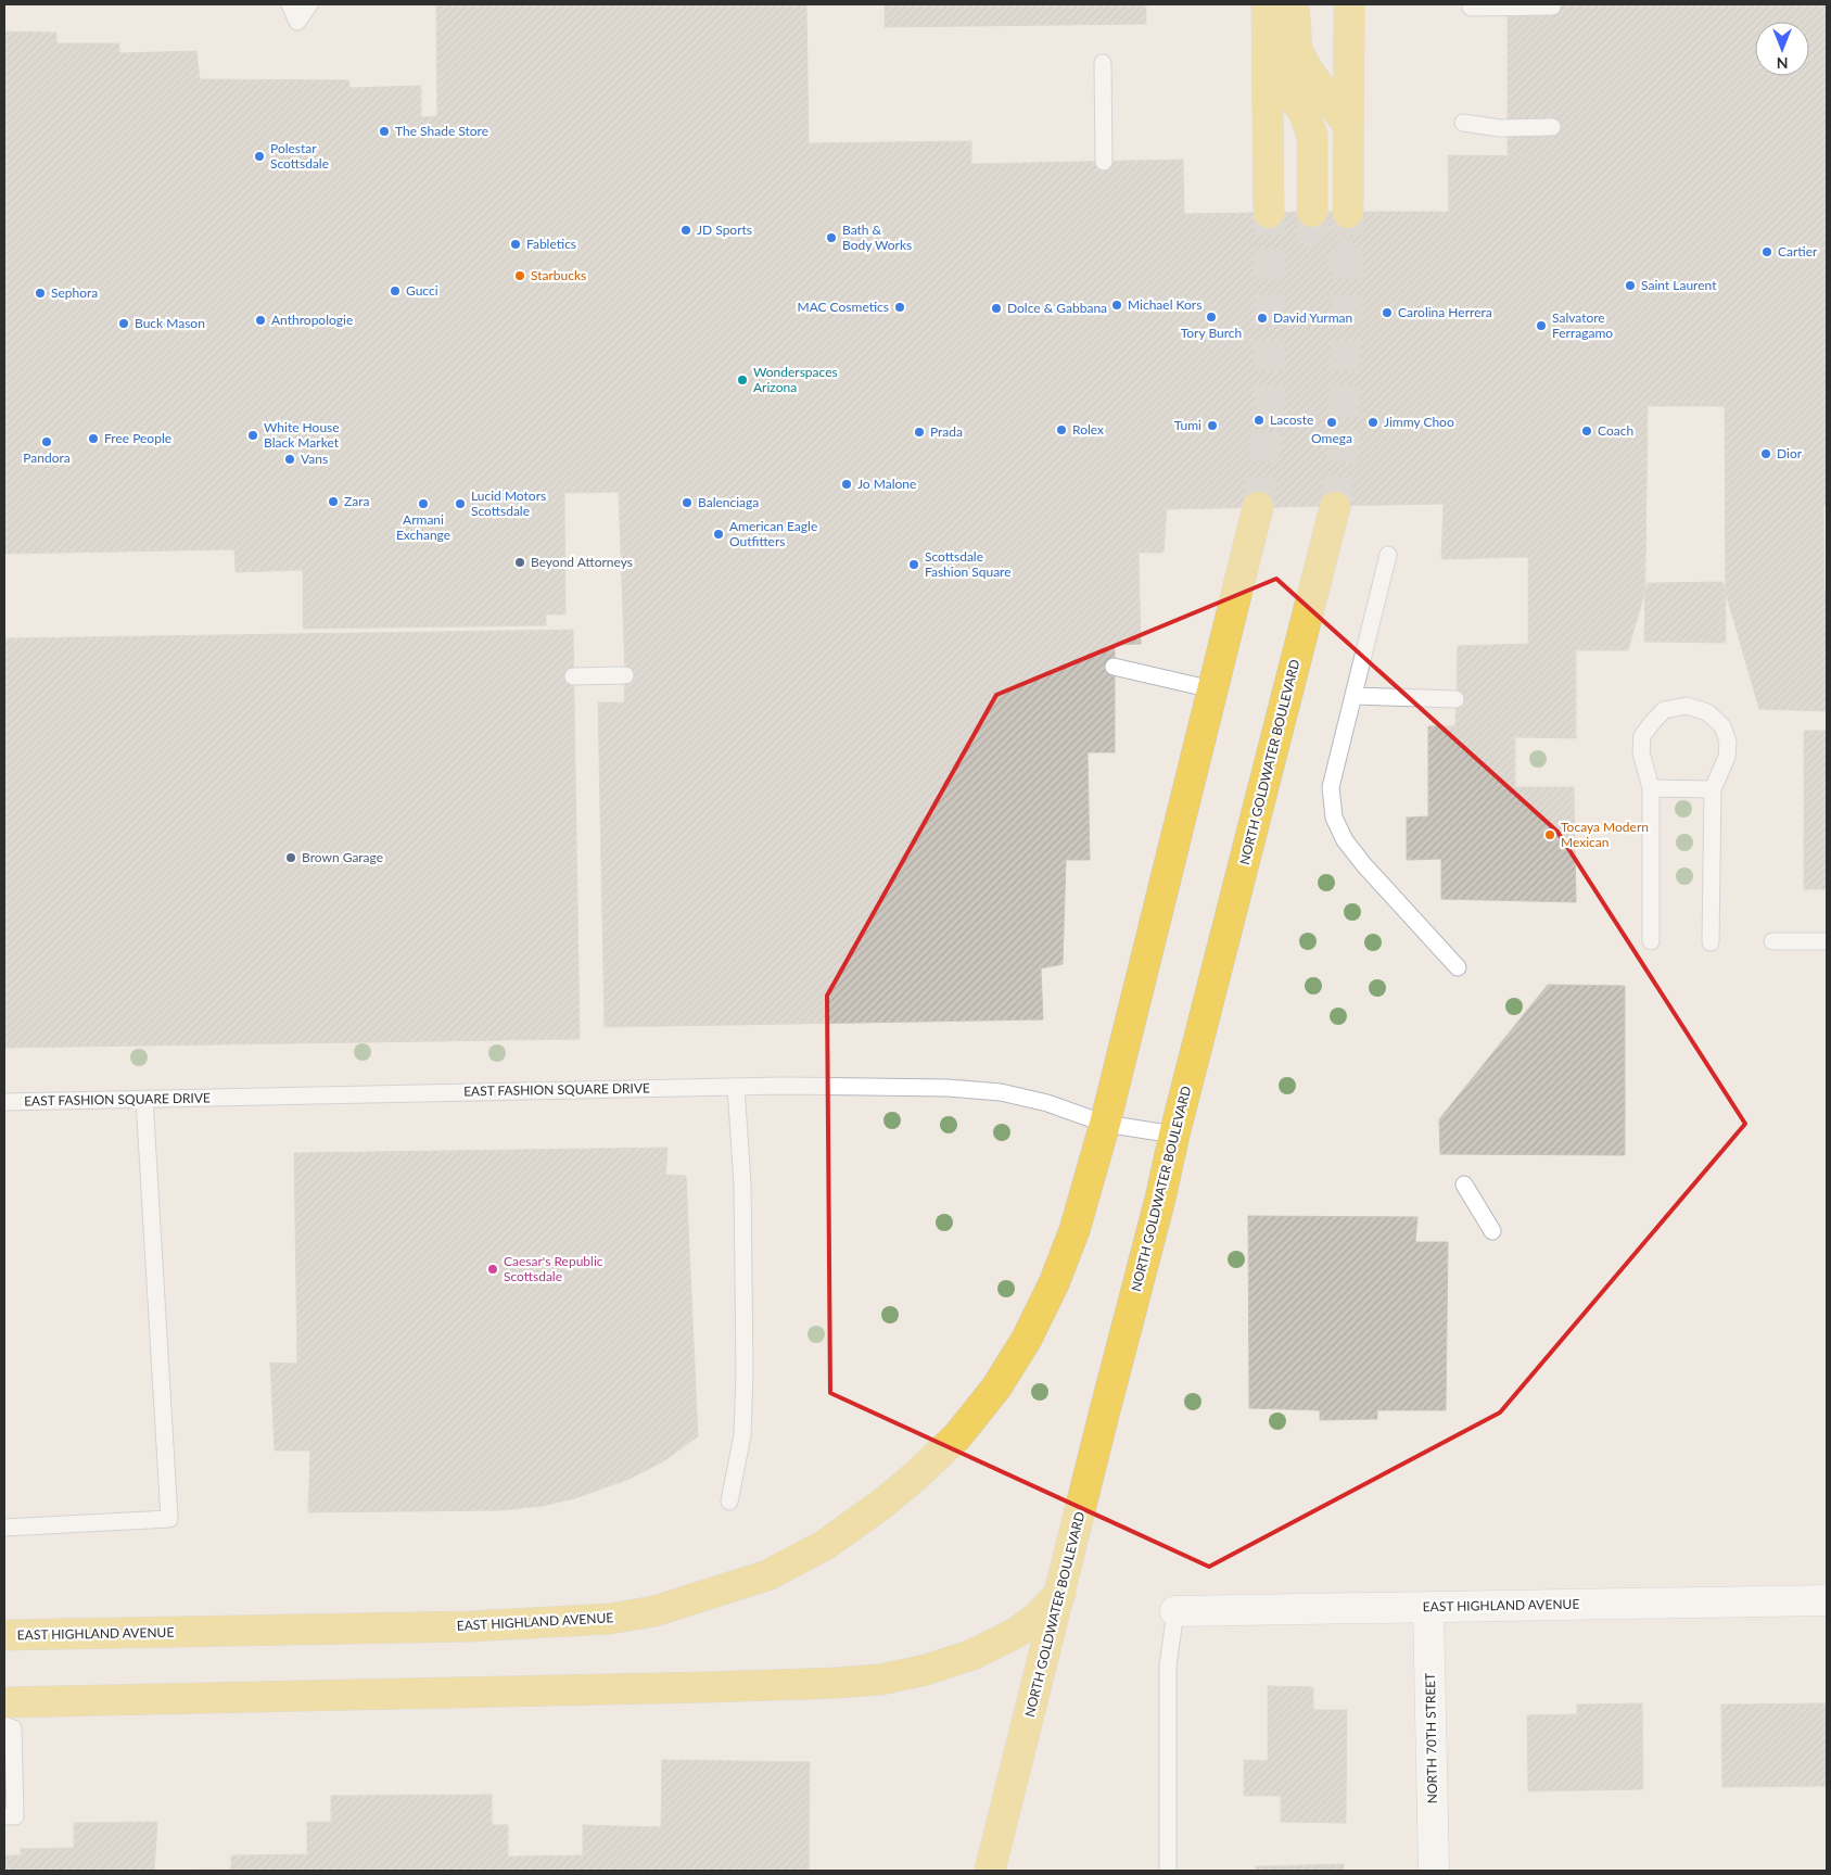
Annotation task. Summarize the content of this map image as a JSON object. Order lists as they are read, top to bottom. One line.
{"streets":{"main road":["NORTH GOLDWATER BOULEVARD","EAST HIGHLAND AVENUE"],"street":["NORTH 70TH STREET"],"lane":["EAST FASHION SQUARE DRIVE"]},"crossings":[["NORTH GOLDWATER BOULEVARD","EAST FASHION SQUARE DRIVE"],["EAST FASHION SQUARE DRIVE","EAST HIGHLAND AVENUE"],["EAST HIGHLAND AVENUE","NORTH 70TH STREET"]],"places":["The Shade Store","Polestar Scottsdale","JD Sports","Bath & Body Works","Fabletics","Cartier","Starbucks","Saint Laurent","Gucci","Sephora","Michael Kors","MAC Cosmetics","Dolce & Gabbana","Carolina Herrera","Tory Burch","David Yurman","Anthropologie","Buck Mason","Salvatore Ferragamo","Wonderspaces Arizona","Lacoste","Omega","Jimmy Choo","Tumi","Rolex","Coach","Prada","White House Black Market","Free People","Pandora","Dior","Vans","Jo Malone","Zara","Balenciaga","Armani Exchange","Lucid Motors Scottsdale","American Eagle Outfitters","Beyond Attorneys","Scottsdale Fashion Square","Tocaya Modern Mexican","Brown Garage","Caesar's Republic Scottsdale"],"north":"bottom"}
